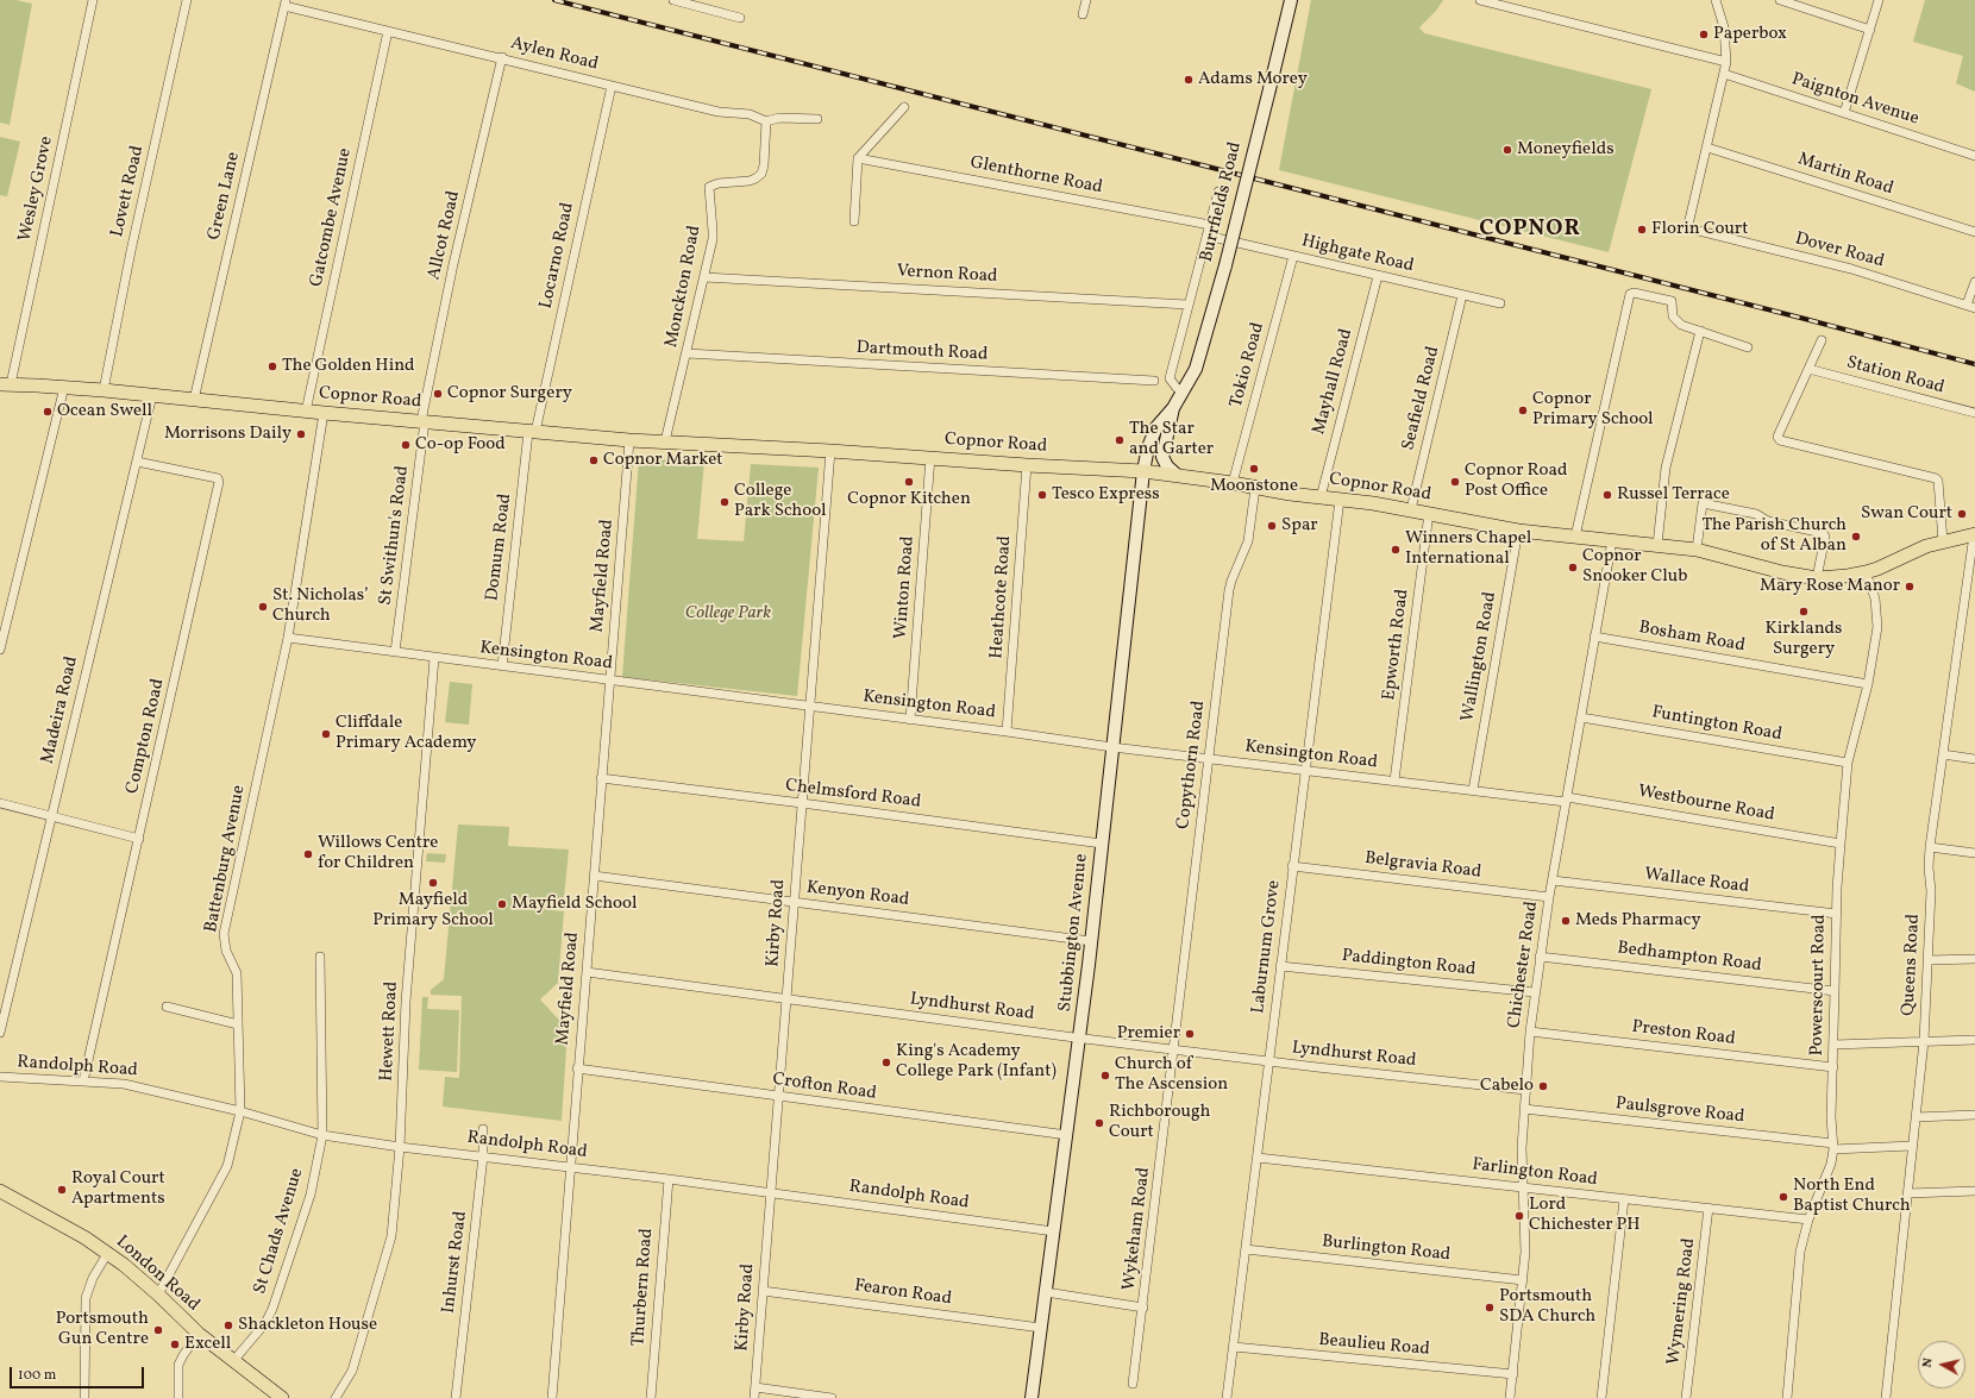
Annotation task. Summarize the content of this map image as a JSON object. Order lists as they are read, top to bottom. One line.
{"streets":{"main road":["Copnor Road","London Road"],"street":["Aylen Road","Paignton Avenue","Martin Road","Glenthorne Road","Wesley Grove","Lovett Road","Green Lane","Burrfields Road","Gatcombe Avenue","Allcot Road","Dover Road","Highgate Road","Locarno Road","Vernon Road","Monckton Road","Dartmouth Road","Tokio Road","Station Road","Mayhall Road","Seafield Road","St Swithun's Road","Domum Road","Mayfield Road","Winton Road","Heathcote Road","Bosham Road","Epworth Road","Kensington Road","Wallington Road","Madeira Road","Funtington Road","Compton Road","Copythorn Road","Chelmsford Road","Westbourne Road","Battenburg Avenue","Belgravia Road","Wallace Road","Kenyon Road","Kirby Road","Stubbington Avenue","Laburnum Grove","Bedhampton Road","Paddington Road","Chichester Road","Queens Road","Powerscourt Road","Lyndhurst Road","Hewett Road","Preston Road","Randolph Road","Crofton Road","Paulsgrove Road","Farlington Road","Wykeham Road","St Chads Avenue","Burlington Road","Inhurst Road","Thurbern Road","Fearon Road","Wymering Road","Beaulieu Road"]},"crossings":[["Aylen Road","Green Lane"],["Aylen Road","Gatcombe Avenue"],["Aylen Road","Allcot Road"],["Aylen Road","Locarno Road"],["Aylen Road","Monckton Road"],["Martin Road","Dover Road"],["Wesley Grove","Copnor Road"],["Lovett Road","Copnor Road"],["Green Lane","Copnor Road"],["Burrfields Road","Copnor Road"],["Burrfields Road","Stubbington Avenue"],["Gatcombe Avenue","Copnor Road"],["Allcot Road","Copnor Road"],["Allcot Road","St Swithun's Road"],["Highgate Road","Tokio Road"],["Highgate Road","Mayhall Road"],["Highgate Road","Seafield Road"],["Locarno Road","Copnor Road"],["Locarno Road","Domum Road"],["Vernon Road","Monckton Road"],["Monckton Road","Dartmouth Road"],["Monckton Road","Copnor Road"],["Tokio Road","Copnor Road"],["Mayhall Road","Copnor Road"],["Copnor Road","Seafield Road"],["Copnor Road","St Swithun's Road"],["Copnor Road","Domum Road"],["Copnor Road","Mayfield Road"],["Copnor Road","Winton Road"],["Copnor Road","Heathcote Road"],["Copnor Road","Epworth Road"],["Copnor Road","Wallington Road"],["Copnor Road","Madeira Road"],["Copnor Road","Copythorn Road"],["Copnor Road","Battenburg Avenue"],["Copnor Road","Kirby Road"],["Copnor Road","Stubbington Avenue"],["Copnor Road","Laburnum Grove"],["Copnor Road","Chichester Road"],["Copnor Road","Queens Road"],["Copnor Road","Powerscourt Road"],["St Swithun's Road","Kensington Road"],["Domum Road","Kensington Road"],["Mayfield Road","Kensington Road"],["Mayfield Road","Chelmsford Road"],["Mayfield Road","Kenyon Road"],["Mayfield Road","Lyndhurst Road"],["Mayfield Road","Randolph Road"],["Mayfield Road","Crofton Road"],["Winton Road","Kensington Road"],["Heathcote Road","Kensington Road"],["Bosham Road","Chichester Road"],["Bosham Road","Powerscourt Road"],["Epworth Road","Kensington Road"],["Kensington Road","Wallington Road"],["Kensington Road","Copythorn Road"],["Kensington Road","Westbourne Road"],["Kensington Road","Battenburg Avenue"],["Kensington Road","Kirby Road"],["Kensington Road","Stubbington Avenue"],["Kensington Road","Laburnum Grove"],["Kensington Road","Chichester Road"],["Kensington Road","Hewett Road"],["Madeira Road","Compton Road"],["Funtington Road","Chichester Road"],["Funtington Road","Powerscourt Road"],["Compton Road","Randolph Road"],["Copythorn Road","Lyndhurst Road"],["Copythorn Road","Wykeham Road"],["Chelmsford Road","Kirby Road"],["Chelmsford Road","Stubbington Avenue"],["Westbourne Road","Chichester Road"],["Westbourne Road","Powerscourt Road"],["Battenburg Avenue","Randolph Road"],["Battenburg Avenue","London Road"],["Belgravia Road","Laburnum Grove"],["Belgravia Road","Chichester Road"],["Wallace Road","Chichester Road"],["Wallace Road","Powerscourt Road"],["Kenyon Road","Kirby Road"],["Kenyon Road","Stubbington Avenue"],["Kirby Road","Lyndhurst Road"],["Kirby Road","Randolph Road"],["Kirby Road","Crofton Road"],["Kirby Road","Fearon Road"],["Stubbington Avenue","Lyndhurst Road"],["Stubbington Avenue","Randolph Road"],["Stubbington Avenue","Crofton Road"],["Stubbington Avenue","Fearon Road"],["Laburnum Grove","Paddington Road"],["Laburnum Grove","Lyndhurst Road"],["Laburnum Grove","Farlington Road"],["Laburnum Grove","Burlington Road"],["Laburnum Grove","Beaulieu Road"],["Bedhampton Road","Chichester Road"],["Bedhampton Road","Powerscourt Road"],["Paddington Road","Chichester Road"],["Chichester Road","Lyndhurst Road"],["Chichester Road","Preston Road"],["Chichester Road","Paulsgrove Road"],["Chichester Road","Farlington Road"],["Chichester Road","Burlington Road"],["Chichester Road","Beaulieu Road"],["Queens Road","Paulsgrove Road"],["Powerscourt Road","Preston Road"],["Powerscourt Road","Paulsgrove Road"],["Powerscourt Road","Farlington Road"],["Lyndhurst Road","Wykeham Road"],["Hewett Road","Randolph Road"],["Randolph Road","St Chads Avenue"],["Randolph Road","Inhurst Road"],["Randolph Road","Thurbern Road"],["Farlington Road","Wymering Road"],["St Chads Avenue","London Road"]],"districts":["COPNOR"],"parks":["College Park"],"places":["Paperbox","Adams Morey","Moneyfields","Florin Court","The Golden Hind","Copnor Surgery","Copnor Primary School","Ocean Swell","Morrisons Daily","The Star and Garter","Co-op Food","Copnor Market","Moonstone","Copnor Kitchen","Copnor Road Post Office","Tesco Express","Russel Terrace","College Park School","Swan Court","Spar","The Parish Church of St Alban","Winners Chapel International","Copnor Snooker Club","Mary Rose Manor","St. Nicholas’ Church","Kirklands Surgery","Cliffdale Primary Academy","Willows Centre for Children","Mayfield Primary School","Mayfield School","Meds Pharmacy","Premier","King's Academy College Park (Infant)","Church of The Ascension","Cabelo","Richborough Court","Royal Court Apartments","North End Baptist Church","Lord Chichester PH","Portsmouth SDA Church","Shackleton House","Portsmouth Gun Centre","Excell"],"scale_bar":"100 m","north":"left"}
